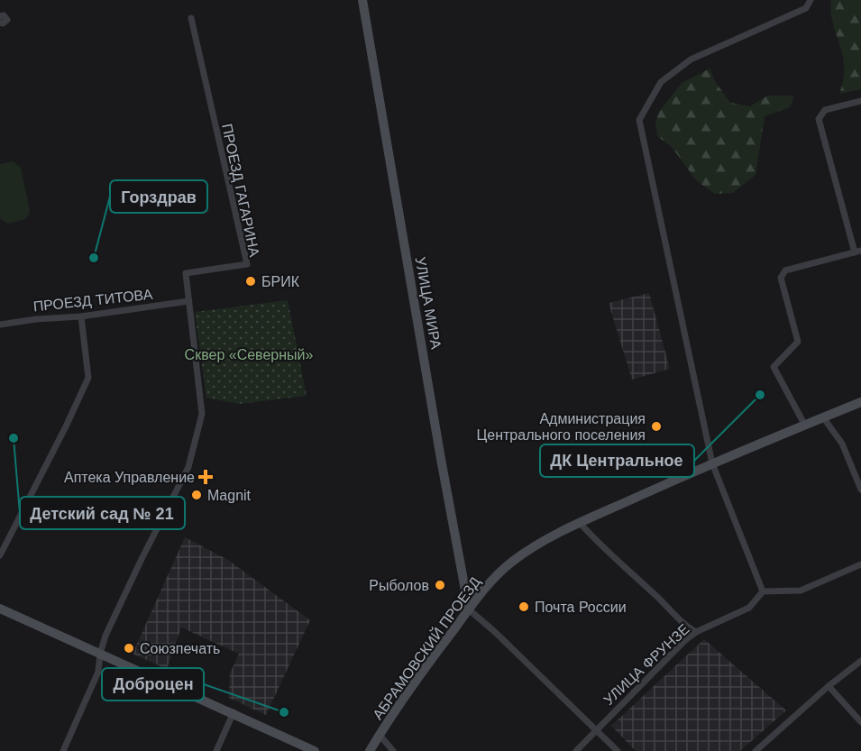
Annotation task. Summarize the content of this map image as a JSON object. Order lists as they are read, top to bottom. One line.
{"streets":{"street":["ПРОЕЗД ГАГАРИНА","ПРОЕЗД ТИТОВА","УЛИЦА МИРА","АБРАМОВСКИЙ ПРОЕЗД","УЛИЦА ФРУНЗЕ"]},"crossings":[["ПРОЕЗД ГАГАРИНА","ПРОЕЗД ТИТОВА"],["УЛИЦА МИРА","АБРАМОВСКИЙ ПРОЕЗД"]],"parks":["Сквер «Северный»"],"places":{"other":["Горздрав","БРИК","ДК Центральное","Администрация Центрального поселения","Детский сад № 21","Magnit","Рыболов","Почта России","Союзпечать","Доброцен"],"health":["Аптека Управление"]}}
